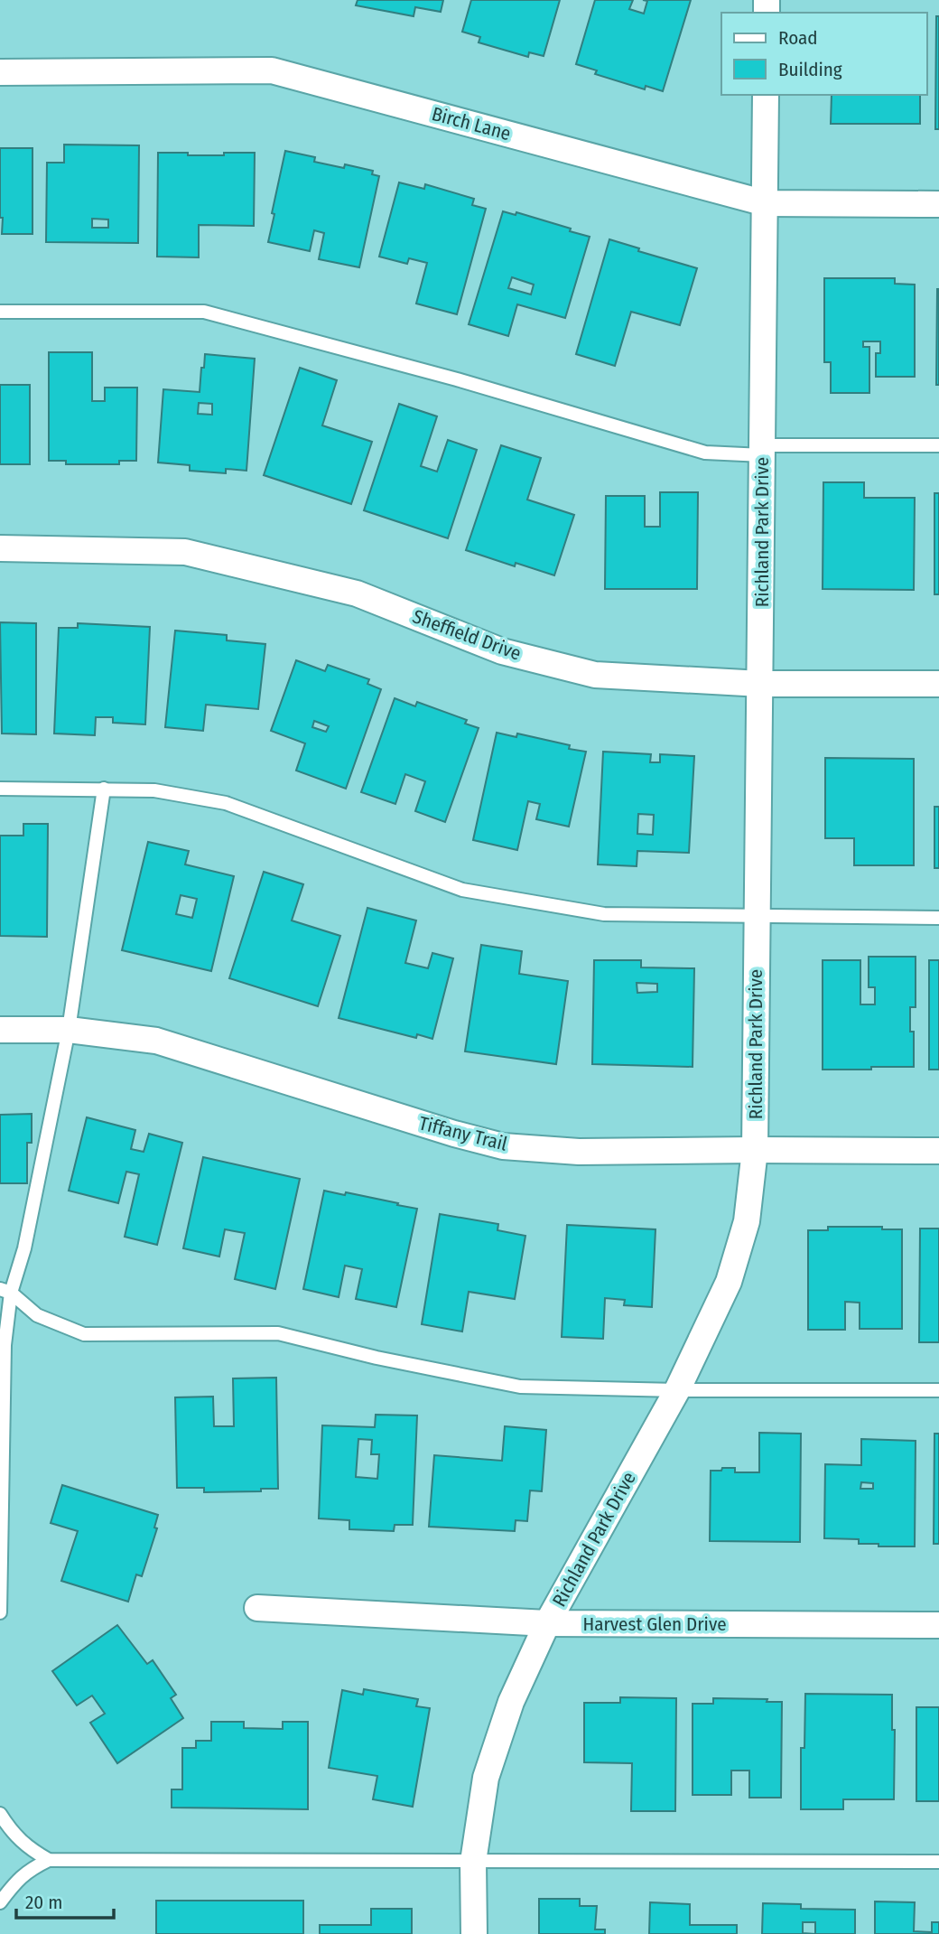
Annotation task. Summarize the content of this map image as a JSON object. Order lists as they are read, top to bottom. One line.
{"streets":{"street":["Birch Lane","Richland Park Drive","Sheffield Drive","Tiffany Trail","Harvest Glen Drive"]},"crossings":[["Birch Lane","Richland Park Drive"],["Richland Park Drive","Sheffield Drive"],["Richland Park Drive","Tiffany Trail"],["Richland Park Drive","Harvest Glen Drive"]],"legend":["Road","Building"],"scale_bar":"20 m"}
